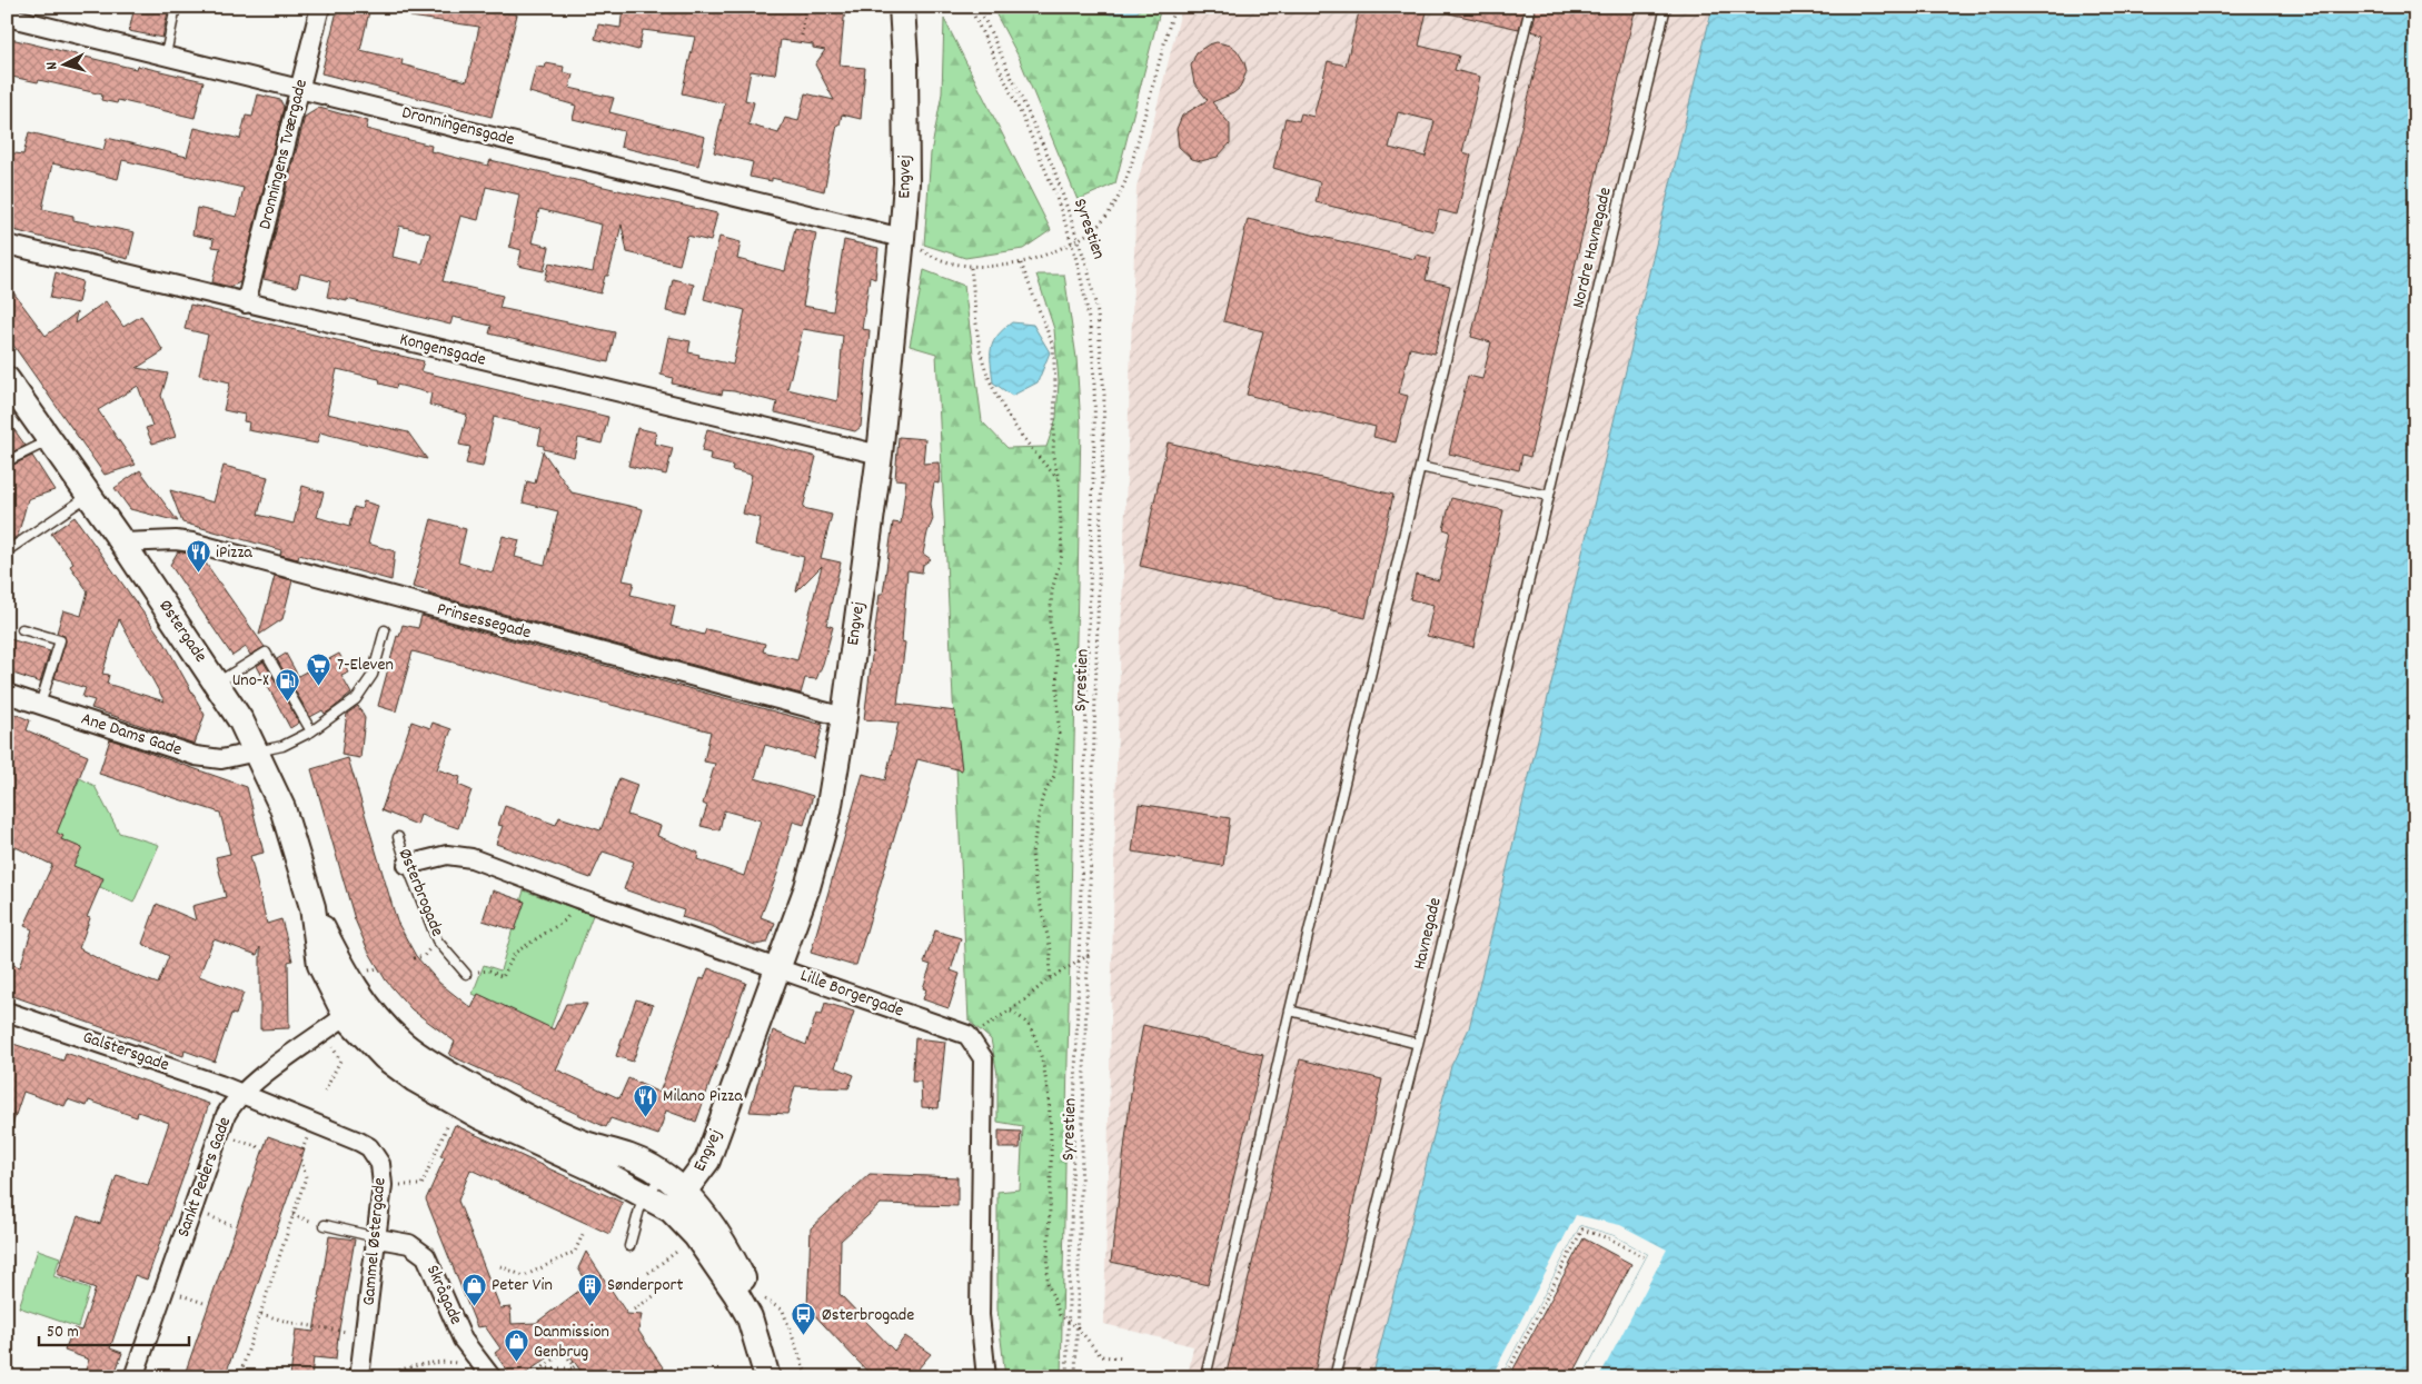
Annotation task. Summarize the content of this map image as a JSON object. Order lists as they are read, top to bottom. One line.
{"streets":{"main road":["Engvej","Østergade"],"street":["Dronningensgade","Dronningens Tværgade","Kongensgade","Prinsessegade","Ane Dams Gade","Lille Borgergade","Galstersgade","Sankt Peders Gade","Gammel Østergade","Skrågade"],"lane":["Nordre Havnegade","Østerbrogade","Havnegade"],"path":["Syrestien"]},"crossings":[["Dronningensgade","Dronningens Tværgade"],["Dronningensgade","Engvej"],["Dronningens Tværgade","Kongensgade"],["Engvej","Kongensgade"],["Engvej","Prinsessegade"],["Engvej","Lille Borgergade"],["Nordre Havnegade","Havnegade"],["Prinsessegade","Østergade"],["Østergade","Ane Dams Gade"],["Østergade","Sankt Peders Gade"],["Østerbrogade","Lille Borgergade"],["Galstersgade","Sankt Peders Gade"],["Galstersgade","Gammel Østergade"],["Sankt Peders Gade","Gammel Østergade"],["Gammel Østergade","Skrågade"]],"places":{"restaurant":["iPizza","Milano Pizza"],"supermarket":["7-Eleven"],"fuel station":["Uno-X"],"shop":["Peter Vin","Danmission Genbrug"],"building":["Sønderport"],"bus stop":["Østerbrogade"]},"scale_bar":"50 m","north":"left"}
